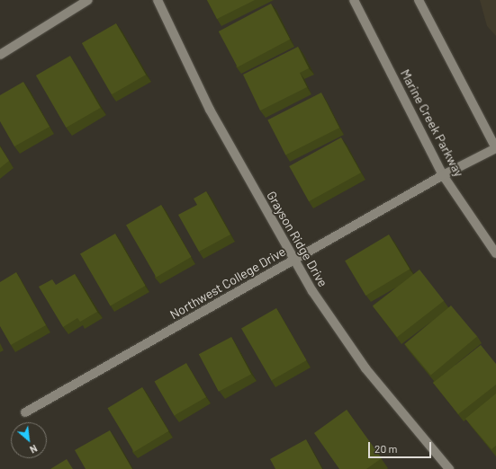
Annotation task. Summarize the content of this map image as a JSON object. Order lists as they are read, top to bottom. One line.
{"streets":{"street":["Marine Creek Parkway","Grayson Ridge Drive","Northwest College Drive"]},"crossings":[["Marine Creek Parkway","Northwest College Drive"],["Grayson Ridge Drive","Northwest College Drive"]],"scale_bar":"20 m","north":"bottom right"}
